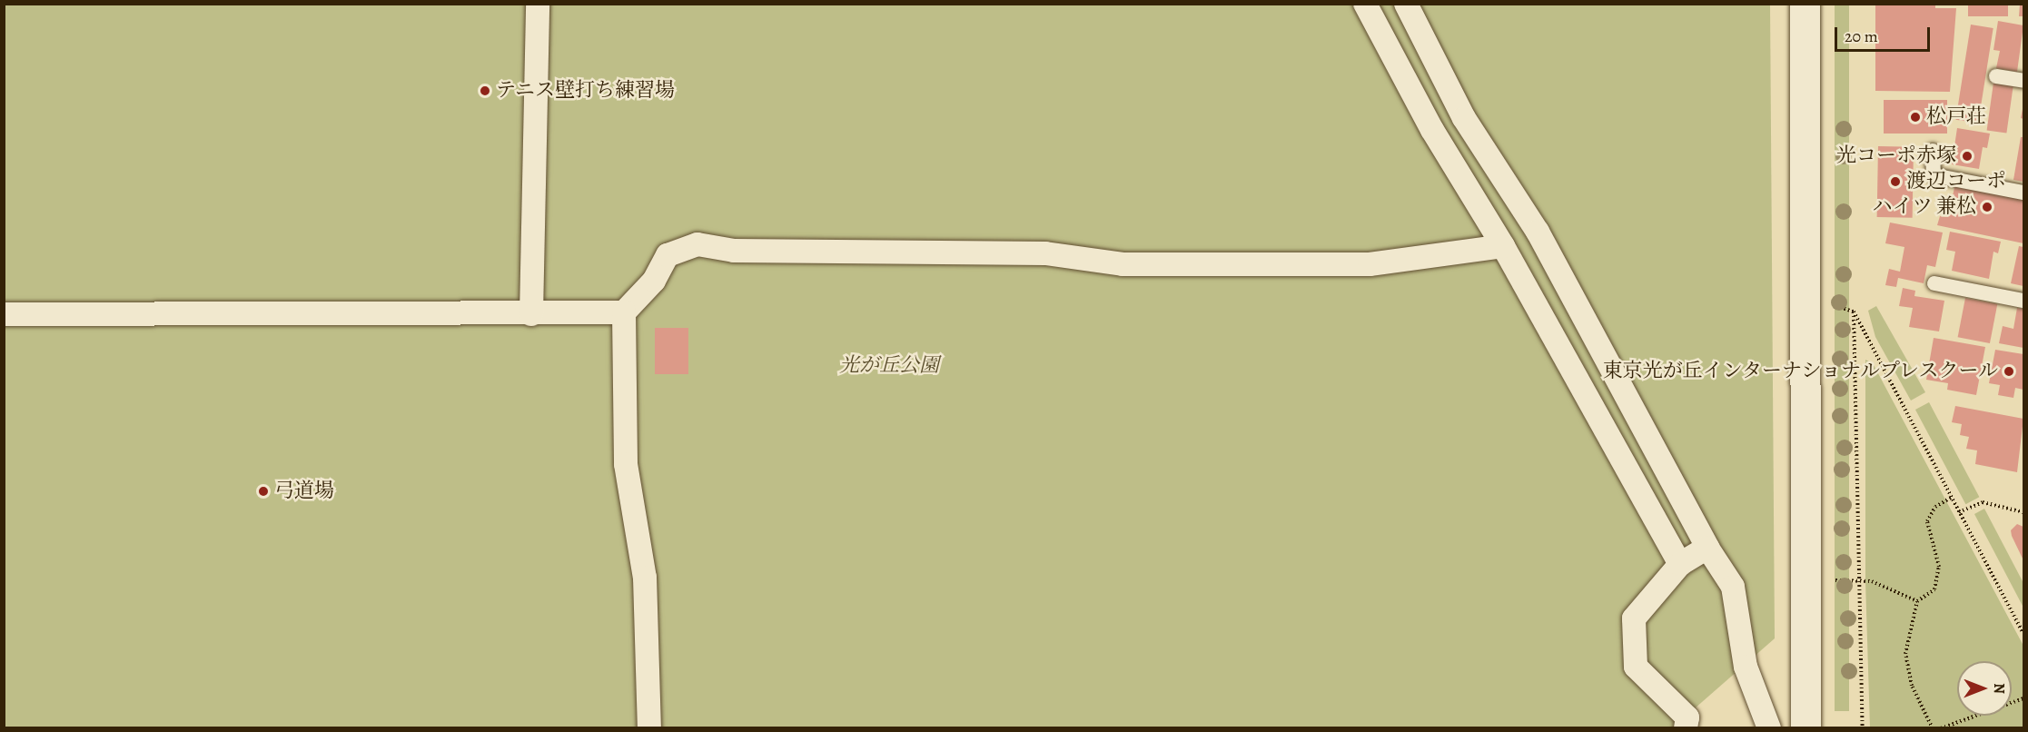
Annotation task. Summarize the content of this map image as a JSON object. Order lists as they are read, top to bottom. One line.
{"parks":["光が丘公園"],"places":["テニス壁打ち練習場","松戸荘","光コーポ赤塚","渡辺コーポ","ハイツ 兼松","東京光が丘インターナショナルプレスクール","弓道場"],"scale_bar":"20 m","north":"right"}
